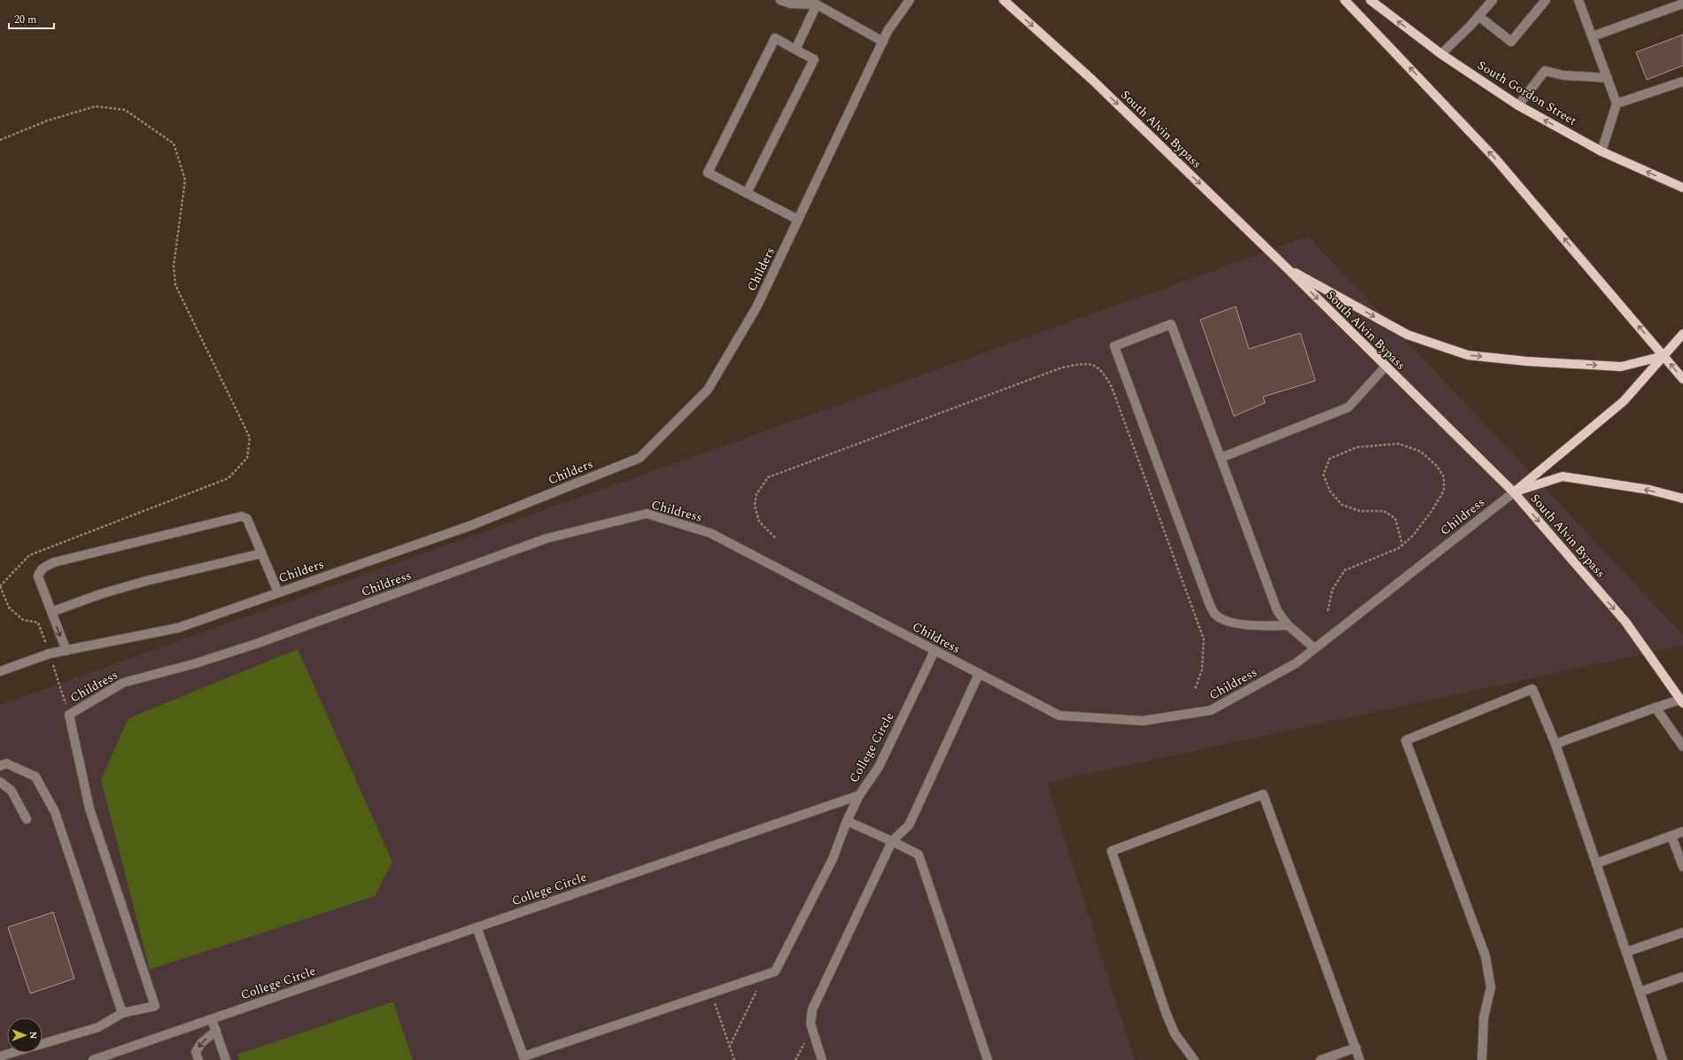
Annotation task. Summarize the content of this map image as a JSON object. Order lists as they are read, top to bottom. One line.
{"streets":{"main road":["South Gordon Street","South Alvin Bypass"],"street":["Childers","Childress","College Circle"]},"crossings":[["South Alvin Bypass","Childress"],["Childress","College Circle"]],"one_way":["South Alvin Bypass"],"scale_bar":"20 m","north":"right"}
